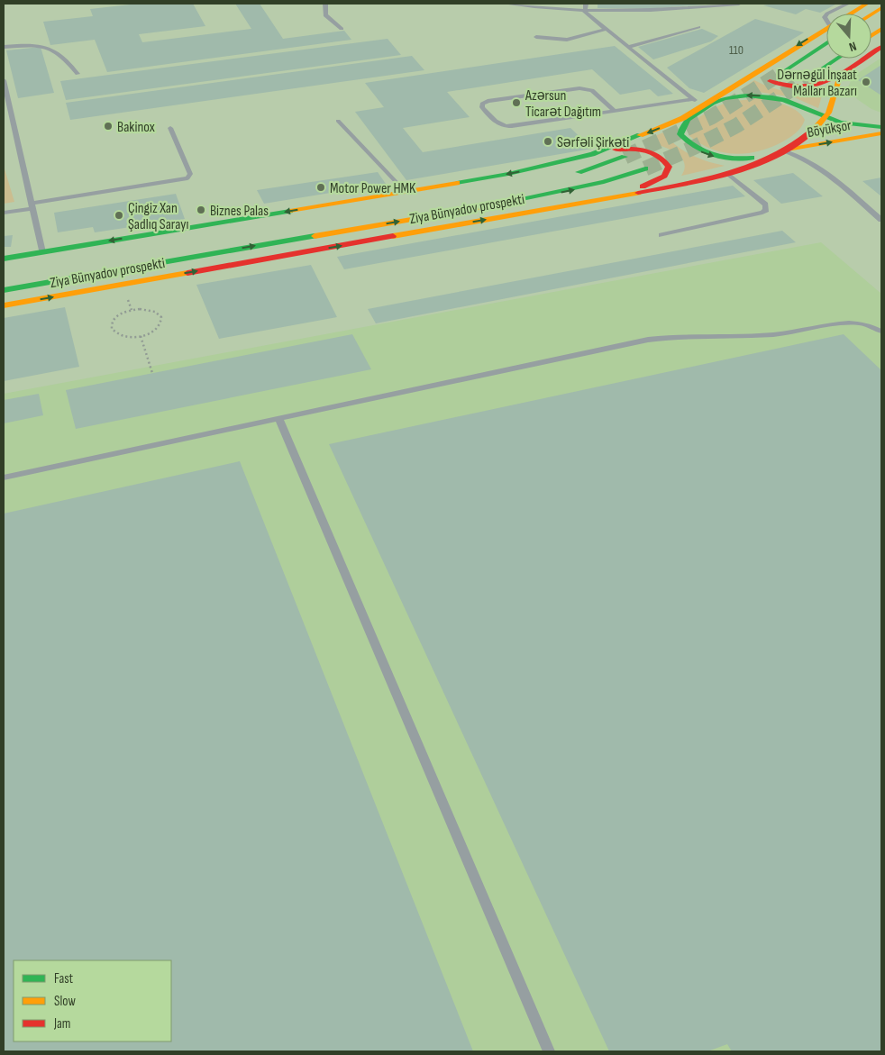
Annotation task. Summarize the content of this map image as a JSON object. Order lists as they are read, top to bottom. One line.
{"streets":{"main road":["Böyükşor","Ziya Bünyadov prospekti"]},"crossings":[["Böyükşor","Ziya Bünyadov prospekti"]],"places":["Dərnəgül İnşaat Malları Bazarı","Azərsun Ticarət Dağıtım","Bakinox","Sərfəli Şirkəti","Motor Power HMK","Biznes Palas","Çingiz Xan Şadlıq Sarayı"],"house_numbers":["110"],"legend":["Fast","Slow","Jam"],"north":"bottom"}
